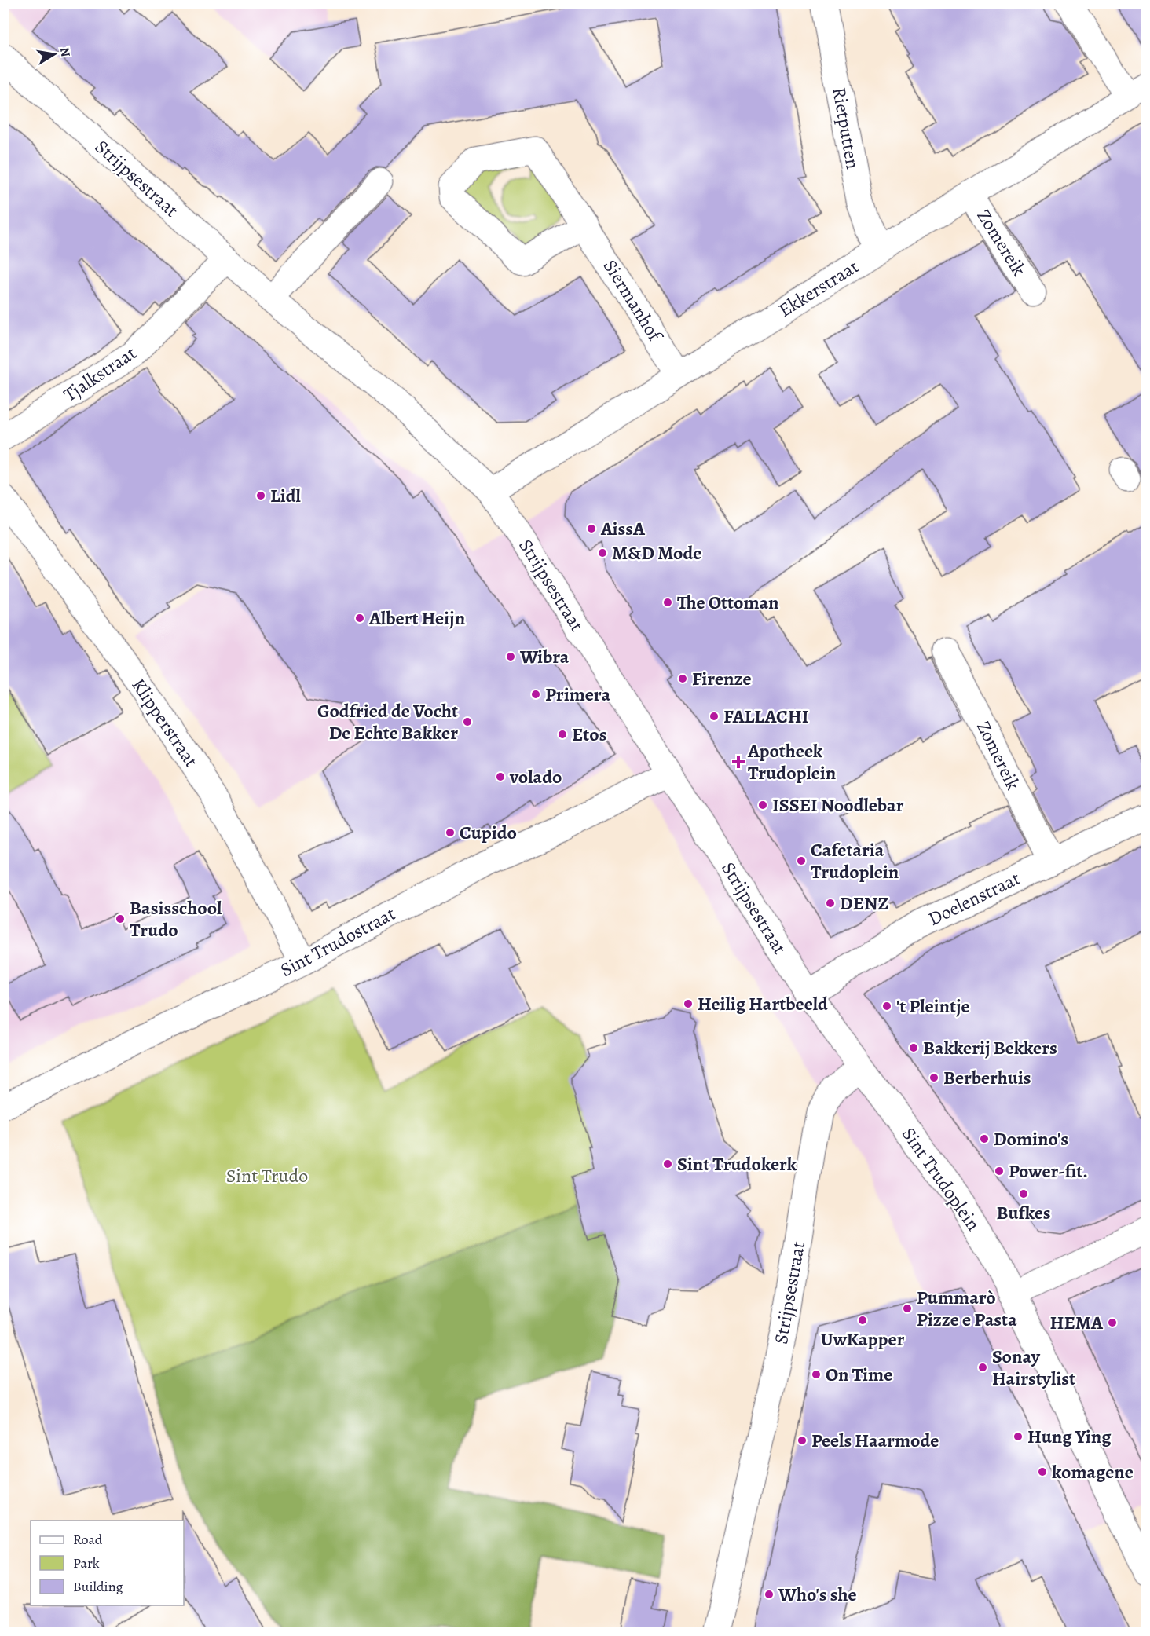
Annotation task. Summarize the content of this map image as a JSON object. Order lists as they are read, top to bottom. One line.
{"streets":{"street":["Rietputten","Strijpsestraat","Zomereik","Ekkerstraat","Siermanhof","Tjalkstraat","Klipperstraat","Doelenstraat","Sint Trudostraat","Sint Trudoplein"]},"crossings":[["Rietputten","Ekkerstraat"],["Strijpsestraat","Ekkerstraat"],["Strijpsestraat","Tjalkstraat"],["Strijpsestraat","Doelenstraat"],["Strijpsestraat","Sint Trudostraat"],["Strijpsestraat","Sint Trudoplein"],["Zomereik","Ekkerstraat"],["Zomereik","Doelenstraat"],["Ekkerstraat","Siermanhof"],["Klipperstraat","Sint Trudostraat"]],"parks":["Sint Trudo"],"places":{"other":["Lidl","AissA","M&D Mode","The Ottoman","Albert Heijn","Wibra","Firenze","Primera","FALLACHI","Godfried de Vocht De Echte Bakker","Etos","volado","ISSEI Noodlebar","Cupido","Cafetaria Trudoplein","DENZ","Basisschool Trudo","Heilig Hartbeeld","'t Pleintje","Bakkerij Bekkers","Berberhuis","Domino's","Sint Trudokerk","Power-fit.","Bufkes","Pummarò Pizze e Pasta","UwKapper","HEMA","Sonay Hairstylist","On Time","Hung Ying","Peels Haarmode","komagene","Who's she"],"health":["Apotheek Trudoplein"]},"legend":["Road","Park","Building"],"north":"right"}
